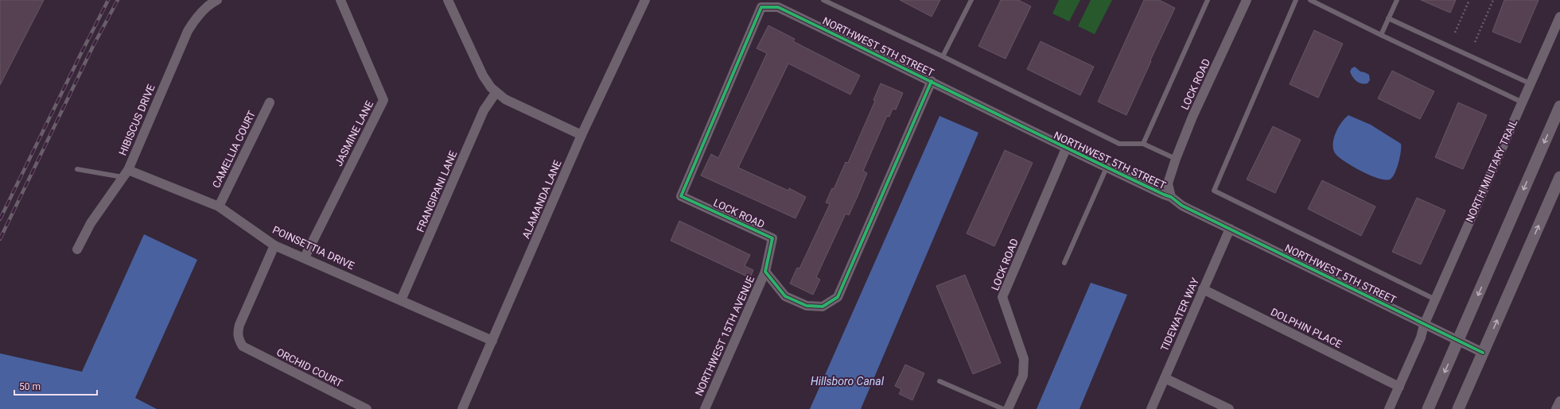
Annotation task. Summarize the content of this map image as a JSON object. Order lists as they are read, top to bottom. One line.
{"streets":{"street":["NORTHWEST 5TH STREET","LOCK ROAD","HIBISCUS DRIVE","JASMINE LANE","CAMELLIA COURT","NORTH MILITARY TRAIL","FRANGIPANI LANE","ALAMANDA LANE","POINSETTIA DRIVE","TIDEWATER WAY","DOLPHIN PLACE","NORTHWEST 15TH AVENUE","ORCHID COURT"]},"crossings":[["NORTHWEST 5TH STREET","LOCK ROAD"],["NORTHWEST 5TH STREET","NORTH MILITARY TRAIL"],["NORTHWEST 5TH STREET","TIDEWATER WAY"],["LOCK ROAD","NORTHWEST 15TH AVENUE"],["HIBISCUS DRIVE","POINSETTIA DRIVE"],["JASMINE LANE","POINSETTIA DRIVE"],["CAMELLIA COURT","POINSETTIA DRIVE"],["NORTH MILITARY TRAIL","DOLPHIN PLACE"],["FRANGIPANI LANE","POINSETTIA DRIVE"],["ALAMANDA LANE","POINSETTIA DRIVE"],["POINSETTIA DRIVE","ORCHID COURT"],["TIDEWATER WAY","DOLPHIN PLACE"]],"water":["Hillsboro Canal"],"scale_bar":"50 m"}
